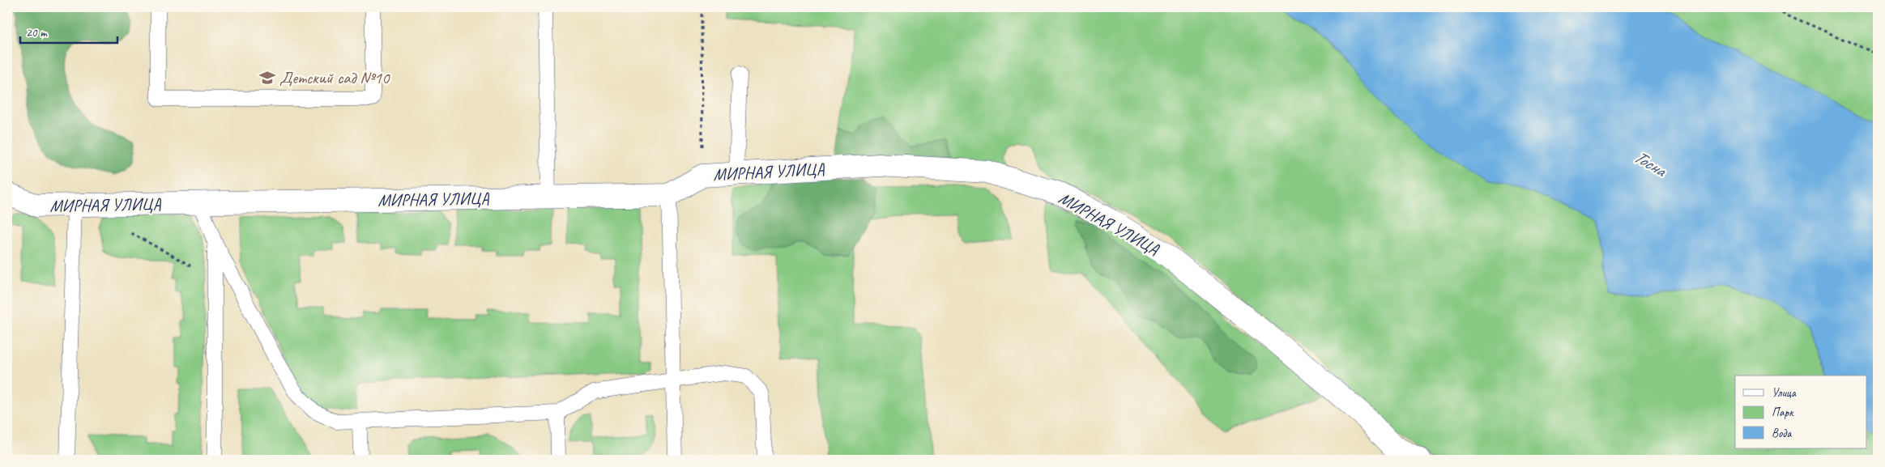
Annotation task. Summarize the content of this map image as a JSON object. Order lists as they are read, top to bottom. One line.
{"streets":{"street":["МИРНАЯ УЛИЦА"]},"water":["Тосна"],"places":{"school or university":["Детский сад №10"]},"legend":["Улица","Парк","Вода"],"scale_bar":"20 m"}
